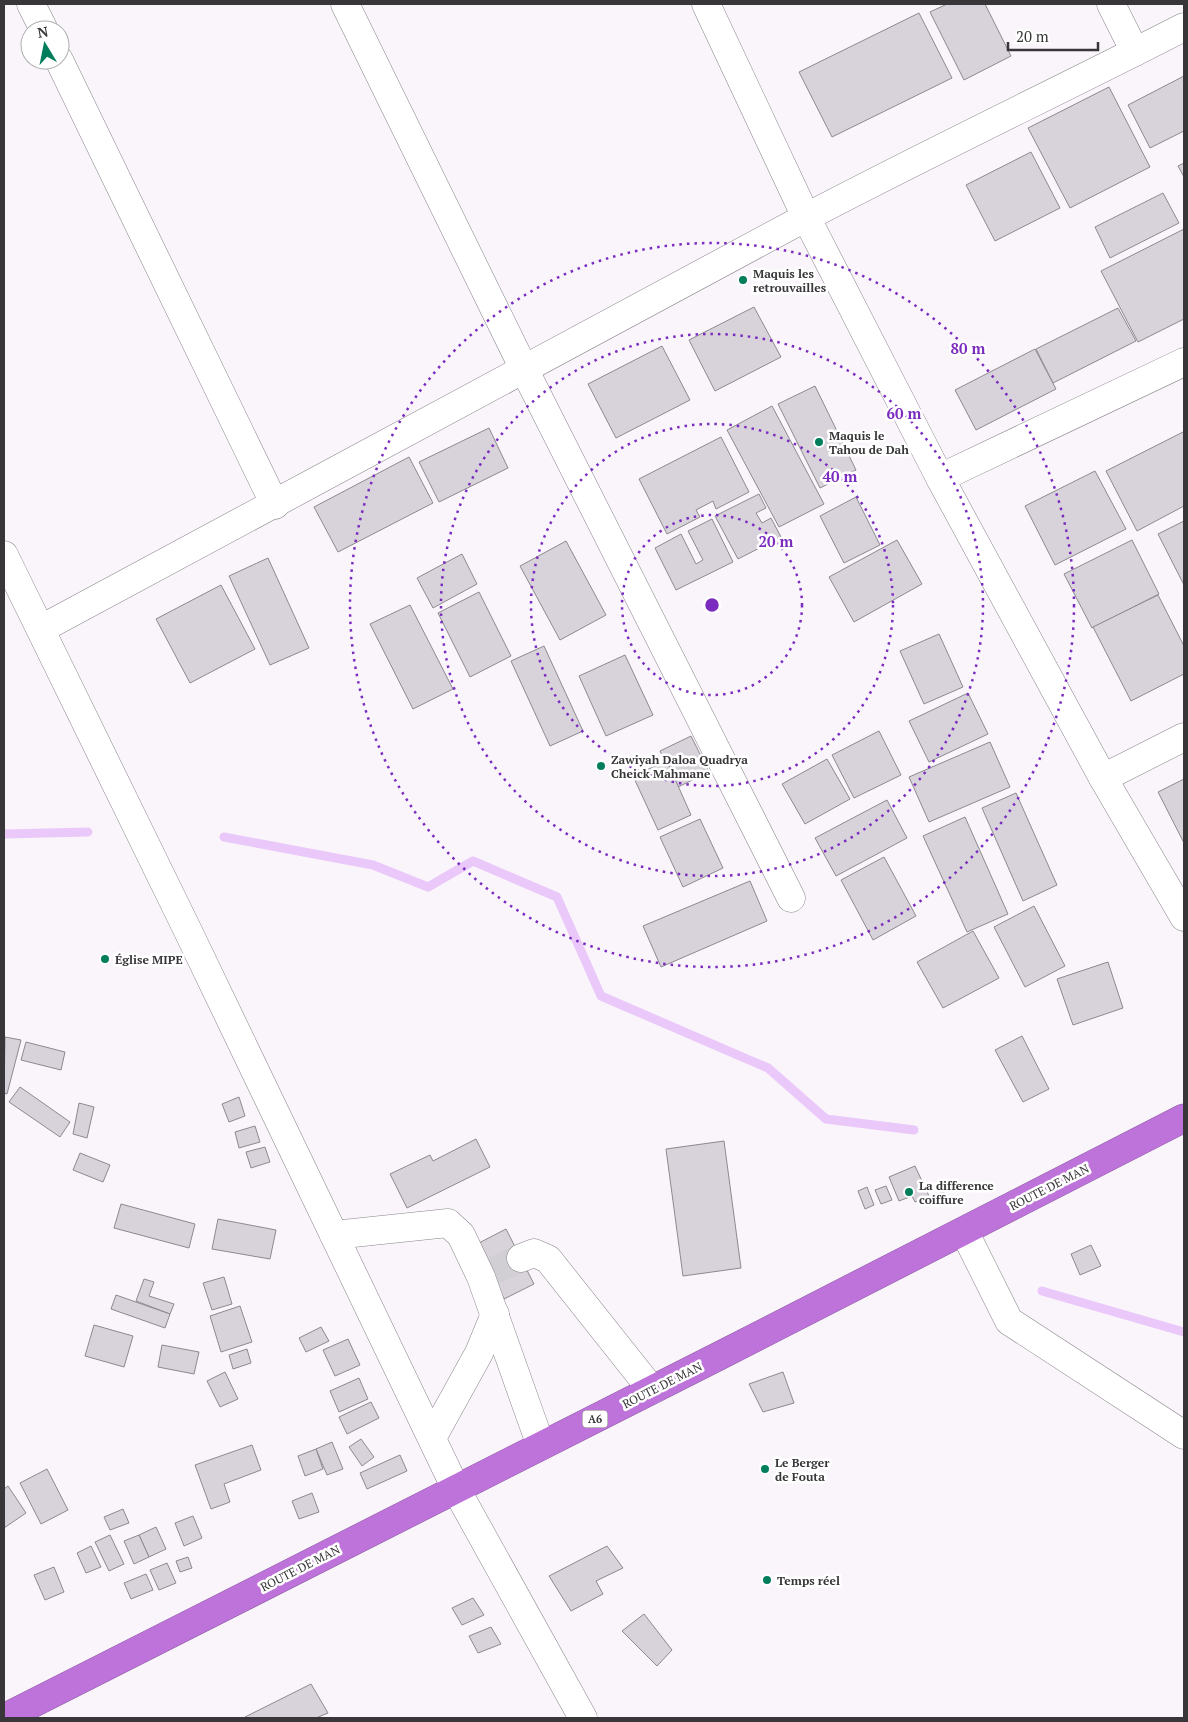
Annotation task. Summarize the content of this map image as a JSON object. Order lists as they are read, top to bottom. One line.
{"streets":{"highway":["ROUTE DE MAN","A6"]},"places":["Maquis les retrouvailles","Maquis le Tahou de Dah","Zawiyah Daloa Quadrya Cheick Mahmane","Église MIPE","La difference coiffure","Le Berger de Fouta","Temps réel"],"scale_bar":"20 m","north":"top","rings":["80 m","60 m","40 m","20 m"]}
